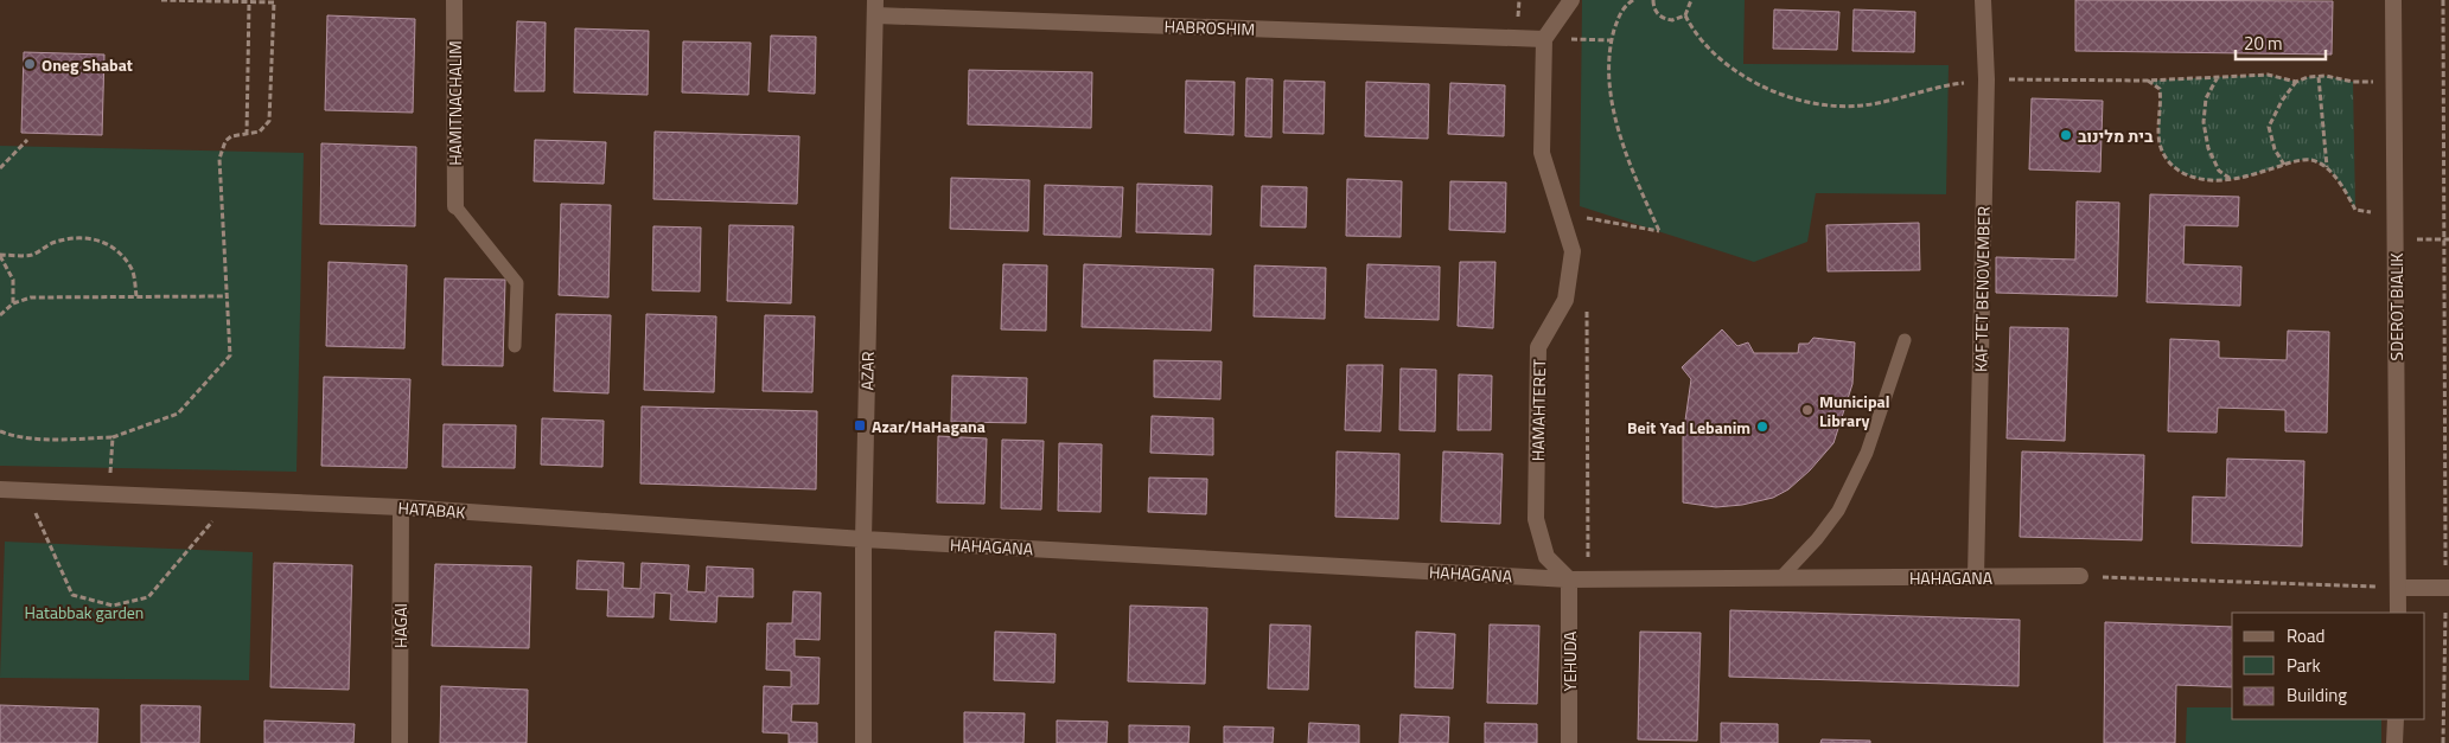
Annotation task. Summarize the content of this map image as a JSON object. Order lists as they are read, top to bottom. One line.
{"streets":{"street":["HABROSHIM","HAMITNACHALIM","KAF TET BENOVEMBER","SDEROT BIALIK","AZAR","HAMAHTERET","HATABAK","HAHAGANA","HAGAI","YEHUDA"]},"crossings":[["HABROSHIM","AZAR"],["HABROSHIM","HAMAHTERET"],["KAF TET BENOVEMBER","HAHAGANA"],["AZAR","HATABAK"],["AZAR","HAHAGANA"],["HAMAHTERET","HAHAGANA"],["HAMAHTERET","YEHUDA"],["HATABAK","HAHAGANA"],["HATABAK","HAGAI"],["HAHAGANA","YEHUDA"]],"parks":["Hatabbak garden"],"places":{"other":["Oneg Shabat","בית מלינוב","Municipal Library","Beit Yad Lebanim"],"transit":["Azar/HaHagana"]},"legend":["Road","Park","Building"],"scale_bar":"20 m"}
